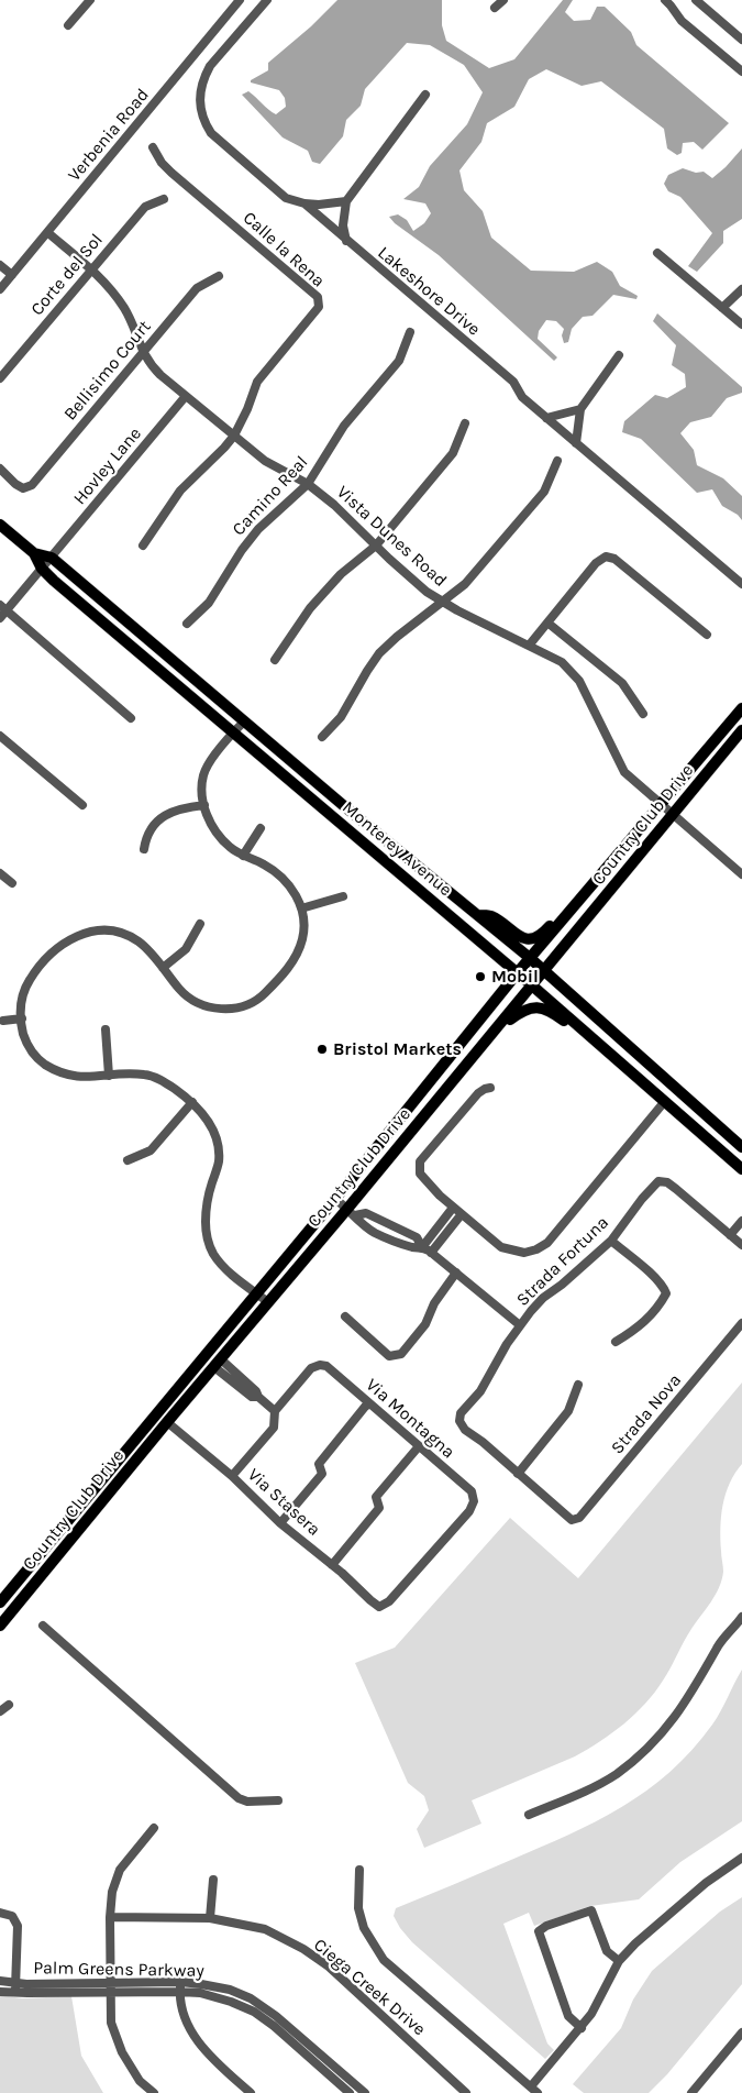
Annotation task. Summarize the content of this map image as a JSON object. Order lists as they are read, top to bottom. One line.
{"streets":{"main road":["Country Club Drive","Monterey Avenue"],"street":["Verbenia Road","Calle la Rena","Corte del Sol","Lakeshore Drive","Bellisimo Court","Hovley Lane","Camino Real","Vista Dunes Road","Strada Fortuna","Strada Nova","Via Montagna","Via Stasera","Palm Greens Parkway","Ciega Creek Drive"]},"crossings":[["Verbenia Road","Vista Dunes Road"],["Calle la Rena","Vista Dunes Road"],["Corte del Sol","Vista Dunes Road"],["Bellisimo Court","Vista Dunes Road"],["Hovley Lane","Vista Dunes Road"],["Hovley Lane","Monterey Avenue"],["Camino Real","Vista Dunes Road"],["Vista Dunes Road","Country Club Drive"],["Country Club Drive","Monterey Avenue"],["Country Club Drive","Via Stasera"],["Strada Fortuna","Strada Nova"],["Via Montagna","Via Stasera"]],"places":["Mobil","Bristol Markets"]}
